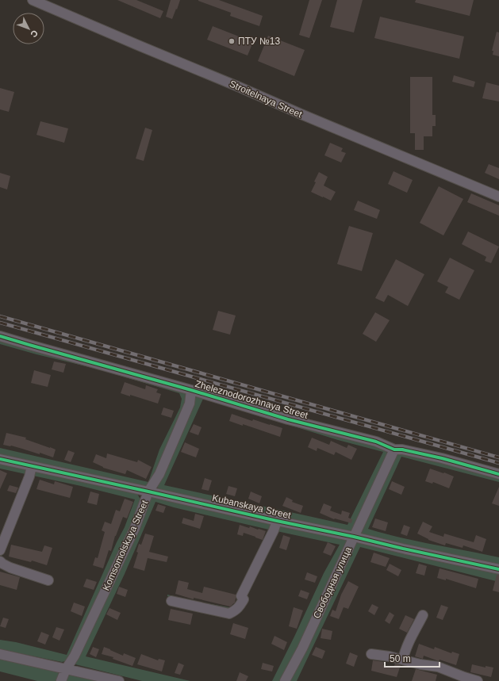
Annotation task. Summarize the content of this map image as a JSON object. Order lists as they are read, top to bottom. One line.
{"streets":{"street":["Stroitelnaya Street","Zheleznodorozhnaya Street","Kubanskaya Street","Komsomolskaya Street","Свободная улица"]},"crossings":[["Zheleznodorozhnaya Street","Komsomolskaya Street"],["Zheleznodorozhnaya Street","Свободная улица"],["Kubanskaya Street","Komsomolskaya Street"],["Kubanskaya Street","Свободная улица"]],"places":["ПТУ №13"],"scale_bar":"50 m","north":"bottom right"}
